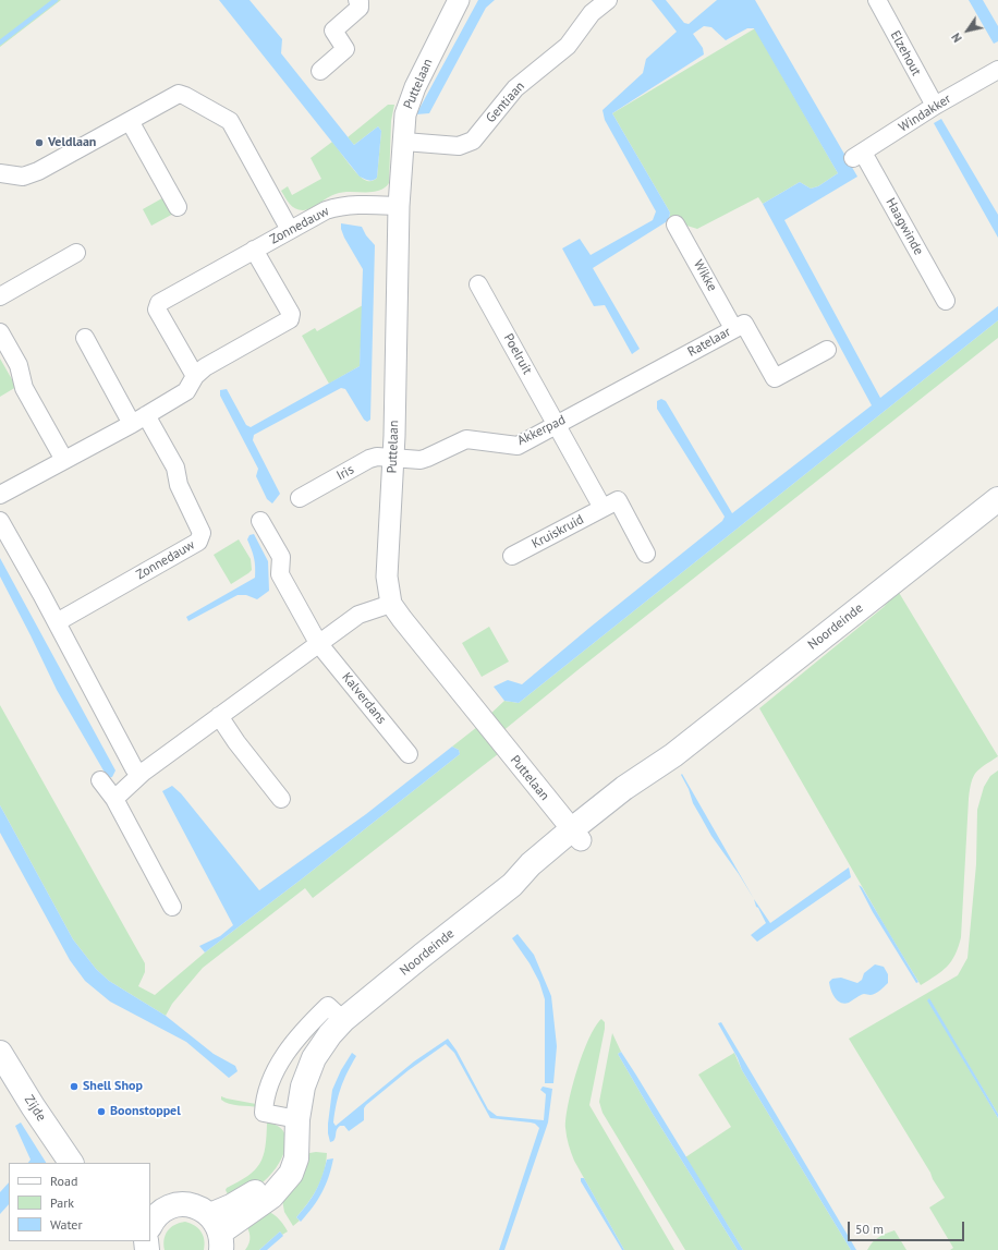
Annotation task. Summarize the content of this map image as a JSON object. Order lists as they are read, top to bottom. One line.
{"streets":{"main road":["Noordeinde","Zijde"],"street":["Elzehout","Puttelaan","Gentiaan","Windakker","Zonnedauw","Haagwinde","Wikke","Ratelaar","Poelruit","Akkerpad","Iris","Kruiskruid","Kalverdans"]},"crossings":[["Elzehout","Windakker"],["Puttelaan","Gentiaan"],["Puttelaan","Zonnedauw"],["Puttelaan","Akkerpad"],["Puttelaan","Iris"],["Puttelaan","Noordeinde"],["Windakker","Haagwinde"],["Wikke","Ratelaar"],["Ratelaar","Akkerpad"],["Poelruit","Akkerpad"],["Akkerpad","Iris"]],"places":["Veldlaan","Shell Shop","Boonstoppel"],"legend":["Road","Park","Water"],"scale_bar":"50 m","north":"bottom left"}
